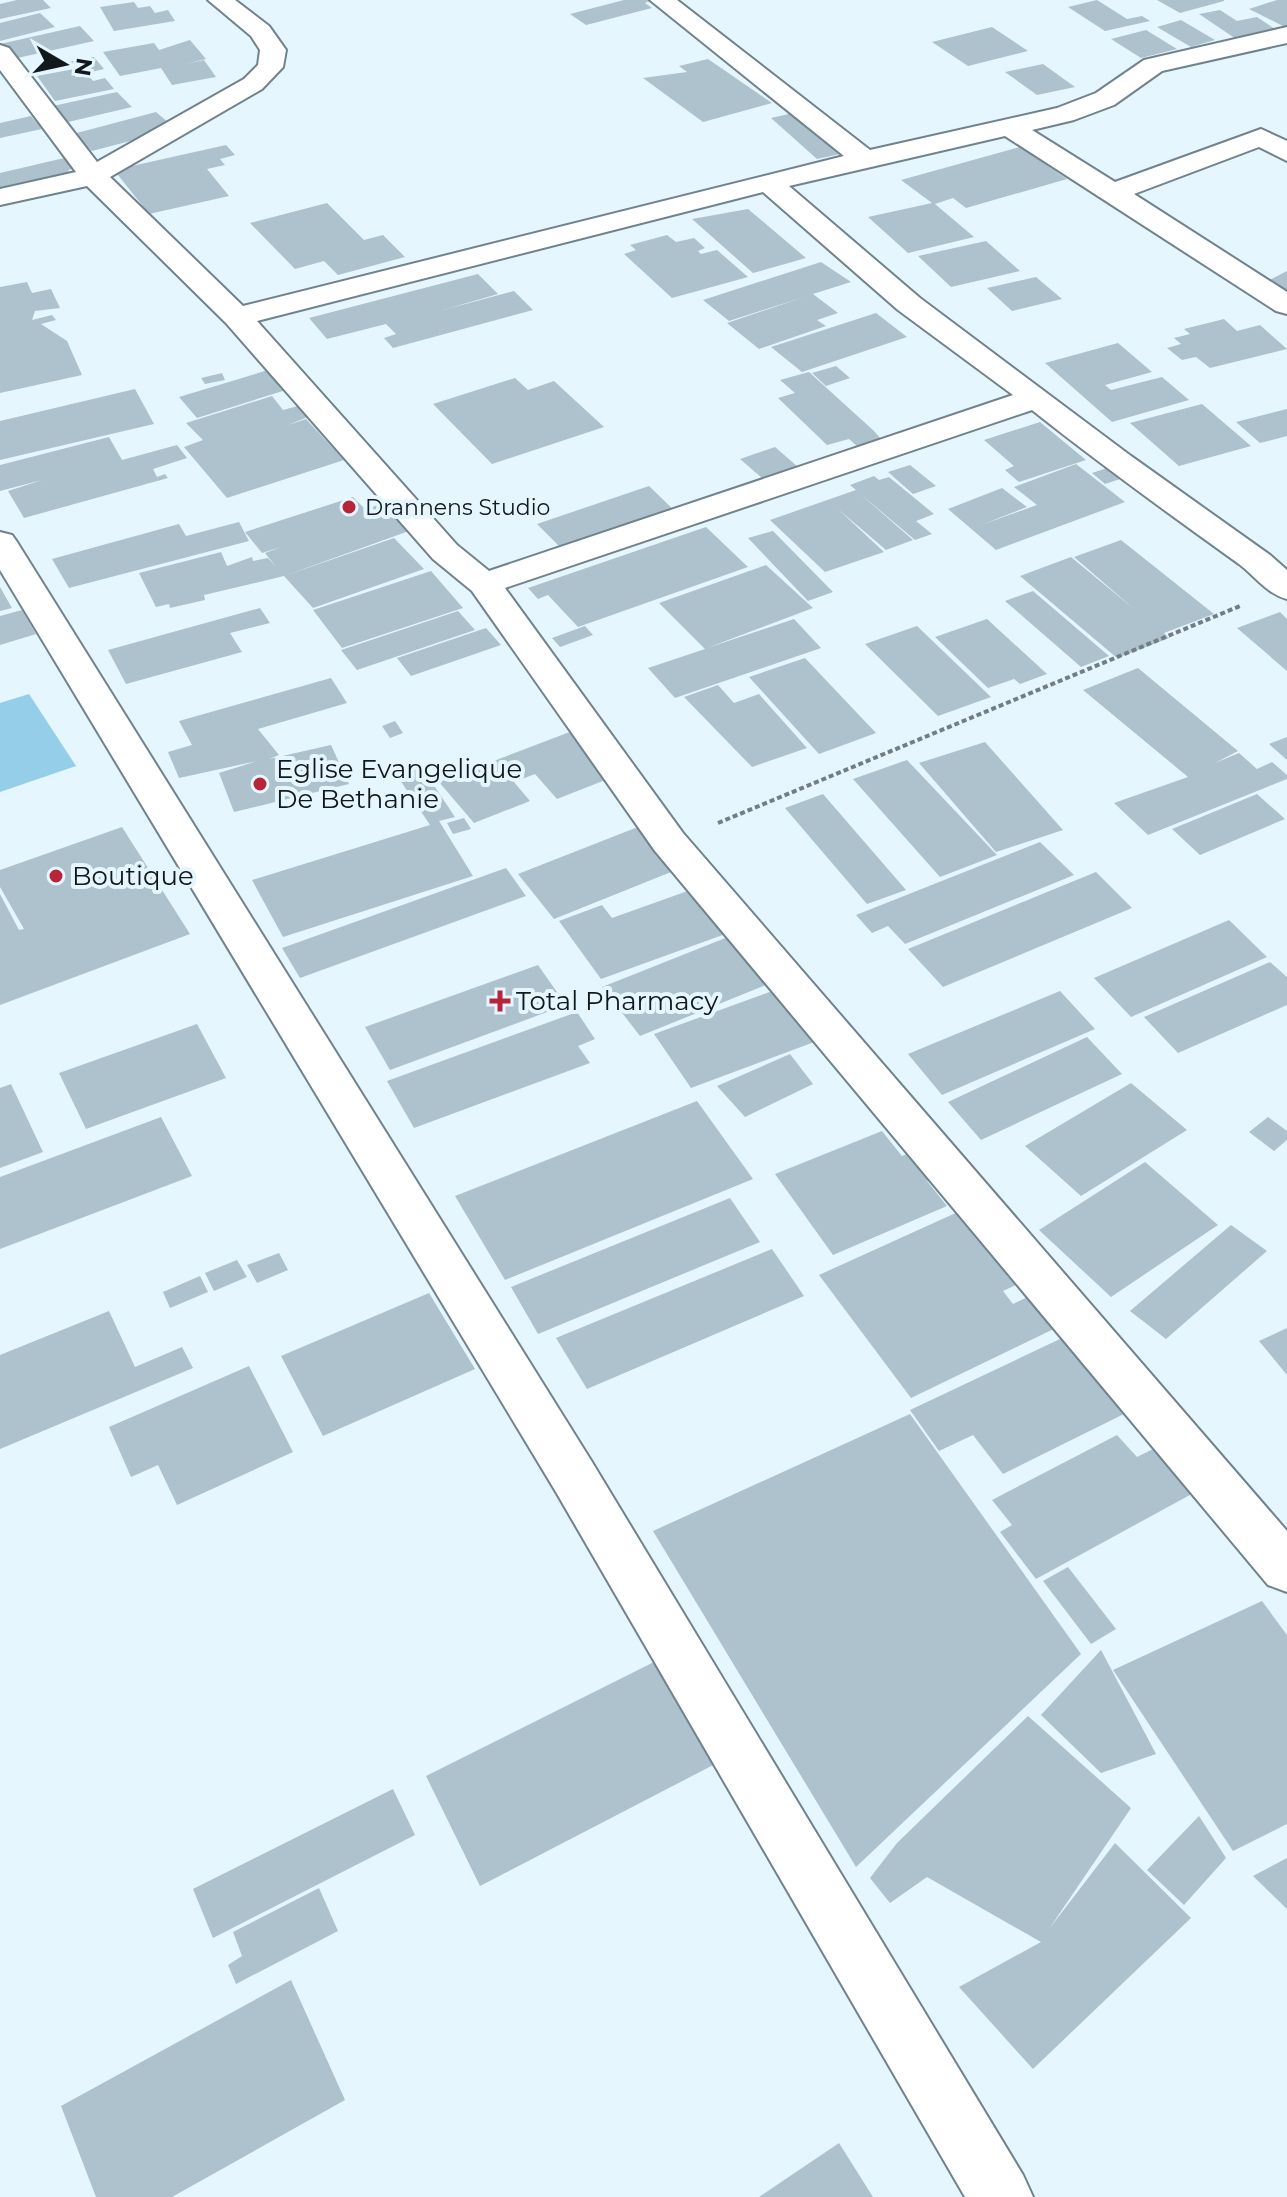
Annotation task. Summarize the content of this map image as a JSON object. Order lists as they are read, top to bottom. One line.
{"places":{"other":["Drannens Studio","Eglise Evangelique De Bethanie","Boutique"],"health":["Total Pharmacy"]},"north":"right"}
